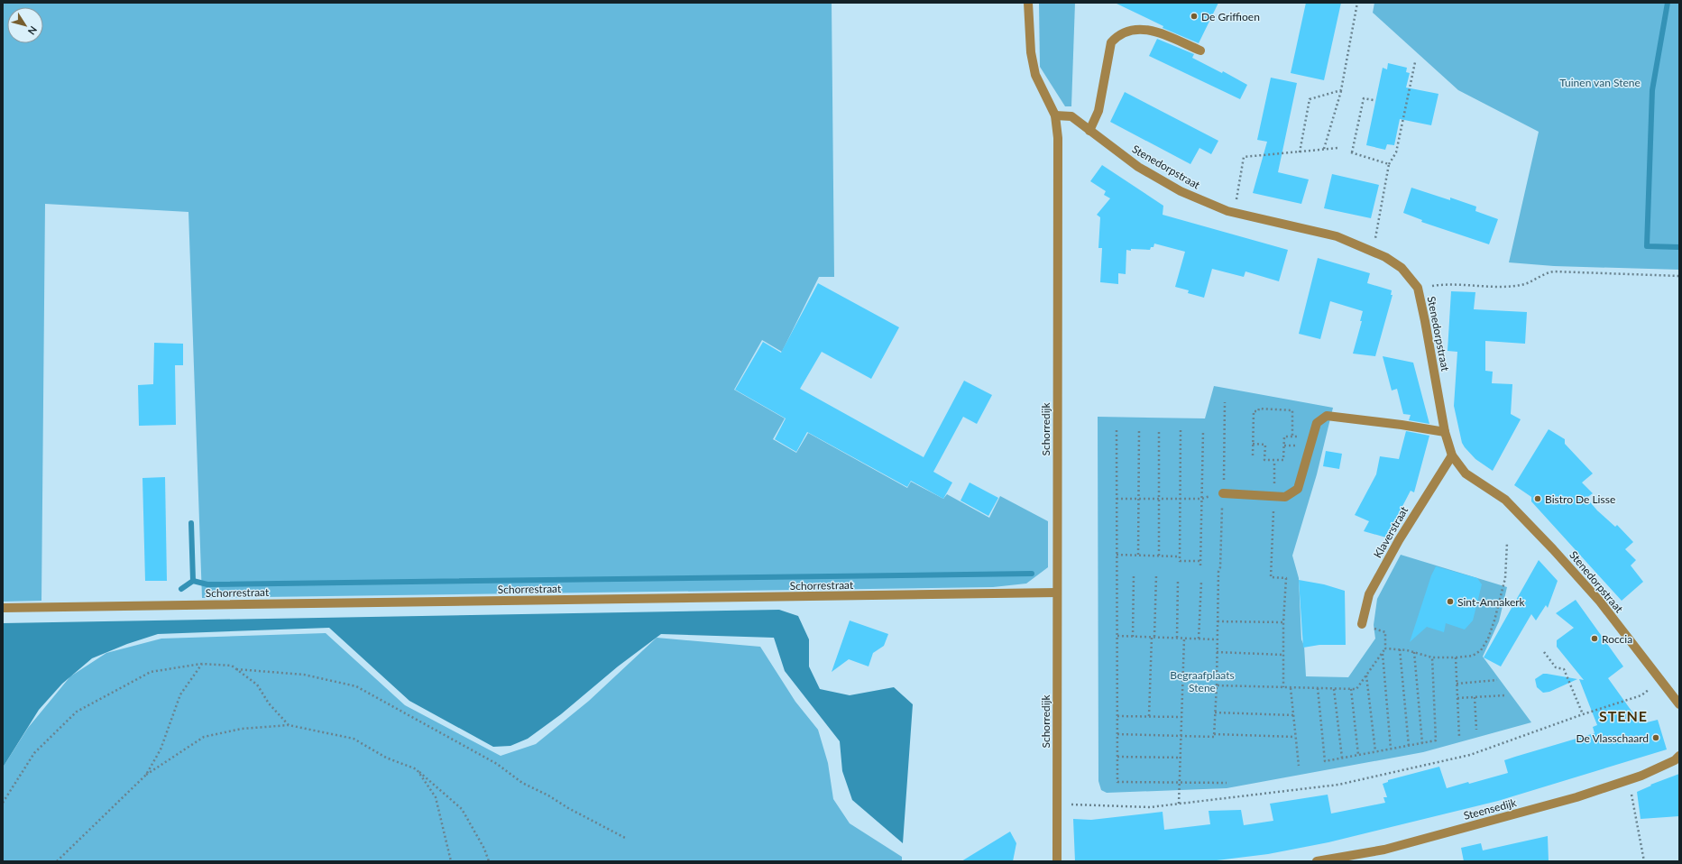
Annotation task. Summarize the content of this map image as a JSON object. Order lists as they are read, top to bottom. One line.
{"streets":{"street":["Stenedorpstraat","Schorredijk","Klaverstraat","Schorrestraat","Steensedijk"]},"crossings":[["Stenedorpstraat","Schorredijk"],["Stenedorpstraat","Klaverstraat"],["Schorredijk","Schorrestraat"]],"districts":["STENE"],"parks":["Tuinen van Stene","Begraafplaats Stene"],"places":["De Griffioen","Bistro De Lisse","Sint-Annakerk","Roccia","De Vlasschaard"],"north":"bottom right"}
